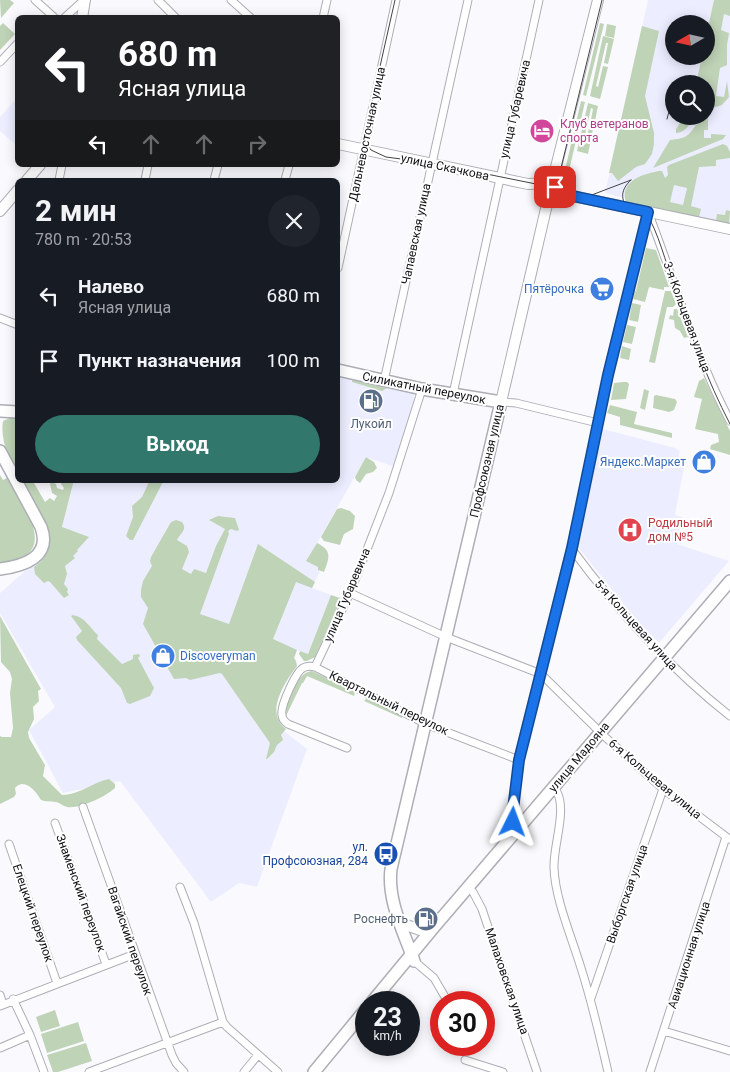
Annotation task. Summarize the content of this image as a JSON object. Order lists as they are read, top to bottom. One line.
{"streets":{"main road":["Силикатный переулок","Профсоюзная улица","улица Мадояна"],"street":["улица Губаревича","Дальневосточная улица","улица Скачкова","Чапаевская улица","3-я Кольцевая улица","5-я Кольцевая улица","Квартальный переулок","6-я Кольцевая улица","Знаменский переулок","Выборгская улица","Елецкий переулок","Вагайский переулок","Авиационная улица","Малаховская улица"]},"crossings":[["улица Губаревича","улица Скачкова"],["улица Губаревича","Силикатный переулок"],["улица Губаревича","Квартальный переулок"],["улица Губаревича","6-я Кольцевая улица"],["Дальневосточная улица","улица Скачкова"],["улица Скачкова","Чапаевская улица"],["улица Скачкова","Профсоюзная улица"],["Чапаевская улица","Силикатный переулок"],["Силикатный переулок","Профсоюзная улица"],["Профсоюзная улица","Квартальный переулок"],["Профсоюзная улица","улица Мадояна"],["Профсоюзная улица","6-я Кольцевая улица"],["5-я Кольцевая улица","улица Мадояна"],["улица Мадояна","6-я Кольцевая улица"],["улица Мадояна","Малаховская улица"],["6-я Кольцевая улица","Выборгская улица"],["6-я Кольцевая улица","Авиационная улица"]],"places":{"hotel":["Клуб ветеранов спорта"],"supermarket":["Пятёрочка"],"fuel station":["Лукойл","Роснефть"],"shop":["Яндекс.Маркет","Discoveryman"],"hospital":["Родильный дом №5"],"bus stop":["ул. Профсоюзная, 284"]},"north":"left","page":{"turn":["680 m","Ясная улица"],"heading":["2 мин","780 m · 20:53"],"list":[{"name":"Налево","note":"Ясная улица","value":"680 m"},{"name":"Пункт назначения","value":"100 m"}],"buttons":"Выход","speed":"23 km/h","limit":"30"}}
